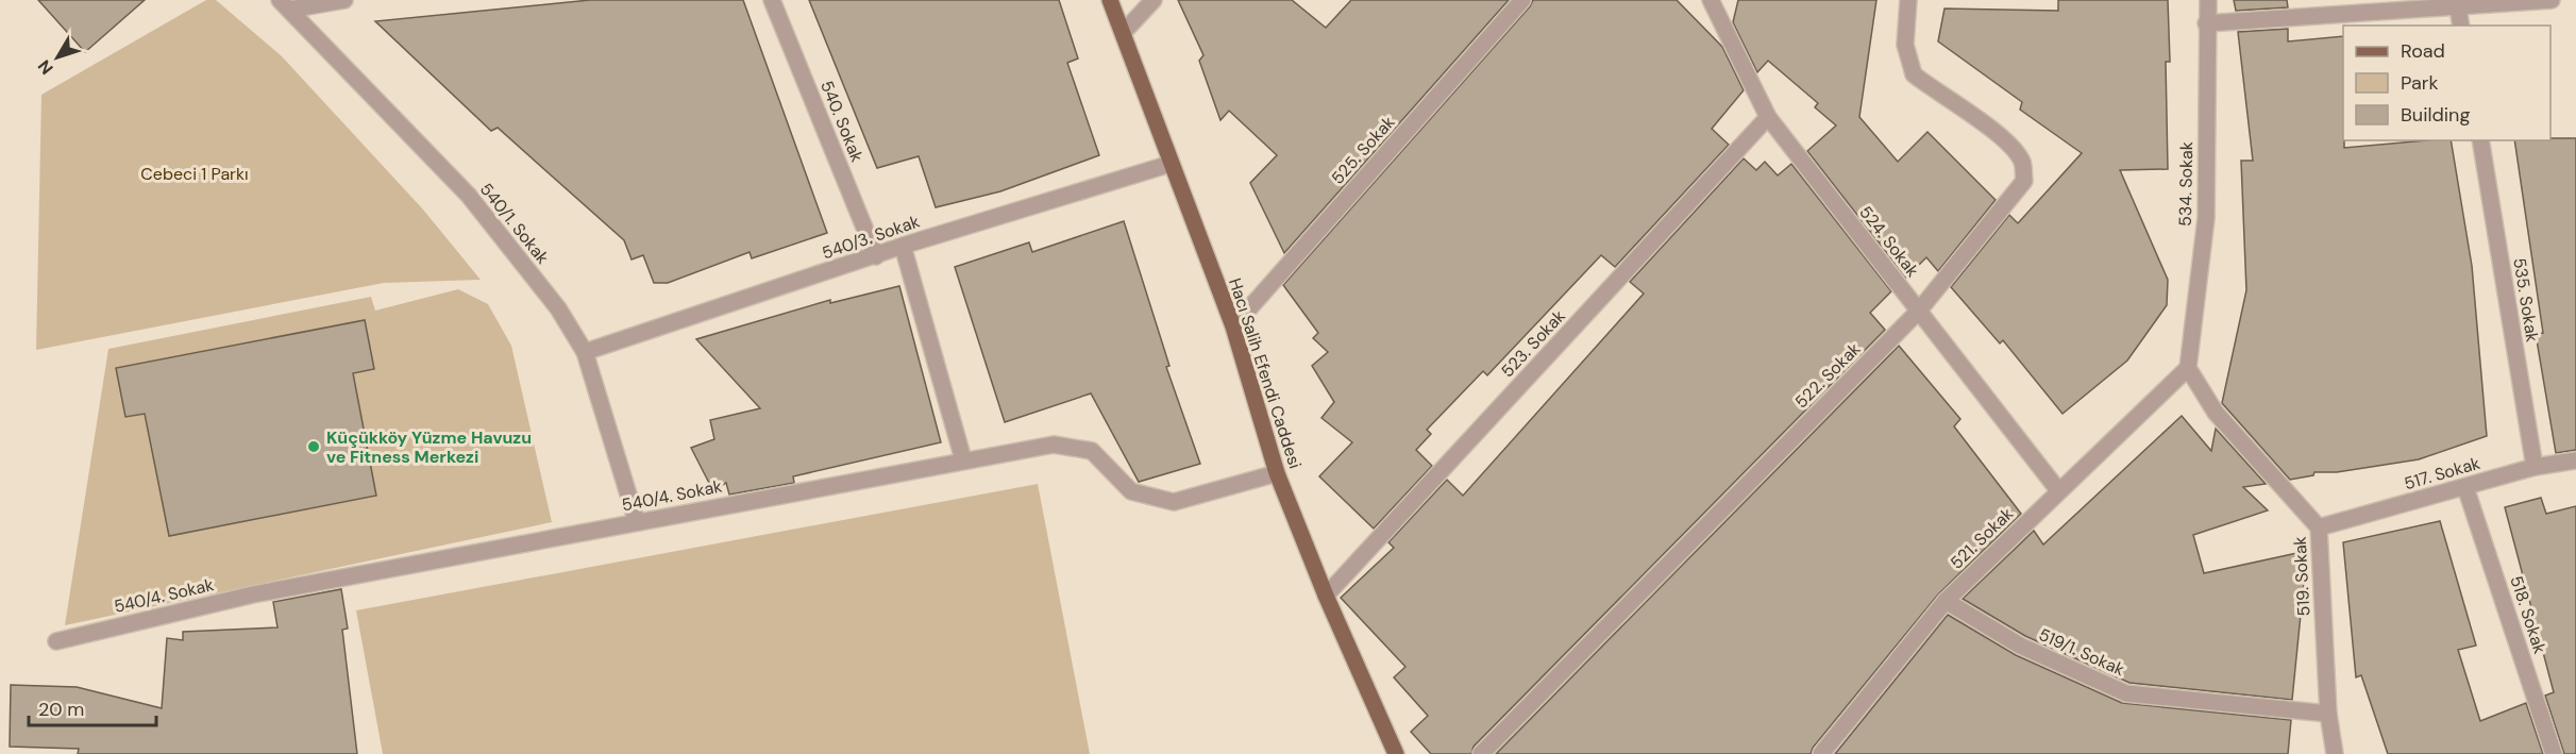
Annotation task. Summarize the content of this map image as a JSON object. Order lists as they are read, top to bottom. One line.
{"streets":{"main road":["Hacı Salih Efendi Caddesi"],"street":["540. Sokak","525. Sokak","534. Sokak","540/1. Sokak","540/3. Sokak","524. Sokak","535. Sokak","523. Sokak","522. Sokak","517. Sokak","540/4. Sokak","521. Sokak","519. Sokak","518. Sokak","519/1. Sokak"]},"crossings":[["540. Sokak","540/3. Sokak"],["525. Sokak","Hacı Salih Efendi Caddesi"],["534. Sokak","521. Sokak"],["534. Sokak","519. Sokak"],["540/1. Sokak","540/3. Sokak"],["540/1. Sokak","540/4. Sokak"],["540/3. Sokak","Hacı Salih Efendi Caddesi"],["524. Sokak","523. Sokak"],["524. Sokak","522. Sokak"],["524. Sokak","521. Sokak"],["535. Sokak","517. Sokak"],["523. Sokak","Hacı Salih Efendi Caddesi"],["Hacı Salih Efendi Caddesi","540/4. Sokak"],["517. Sokak","519. Sokak"],["517. Sokak","518. Sokak"],["521. Sokak","519. Sokak"],["521. Sokak","519/1. Sokak"],["519. Sokak","519/1. Sokak"]],"parks":["Cebeci 1 Parkı"],"places":["Küçükköy Yüzme Havuzu ve Fitness Merkezi"],"legend":["Road","Park","Building"],"scale_bar":"20 m","north":"bottom left"}
